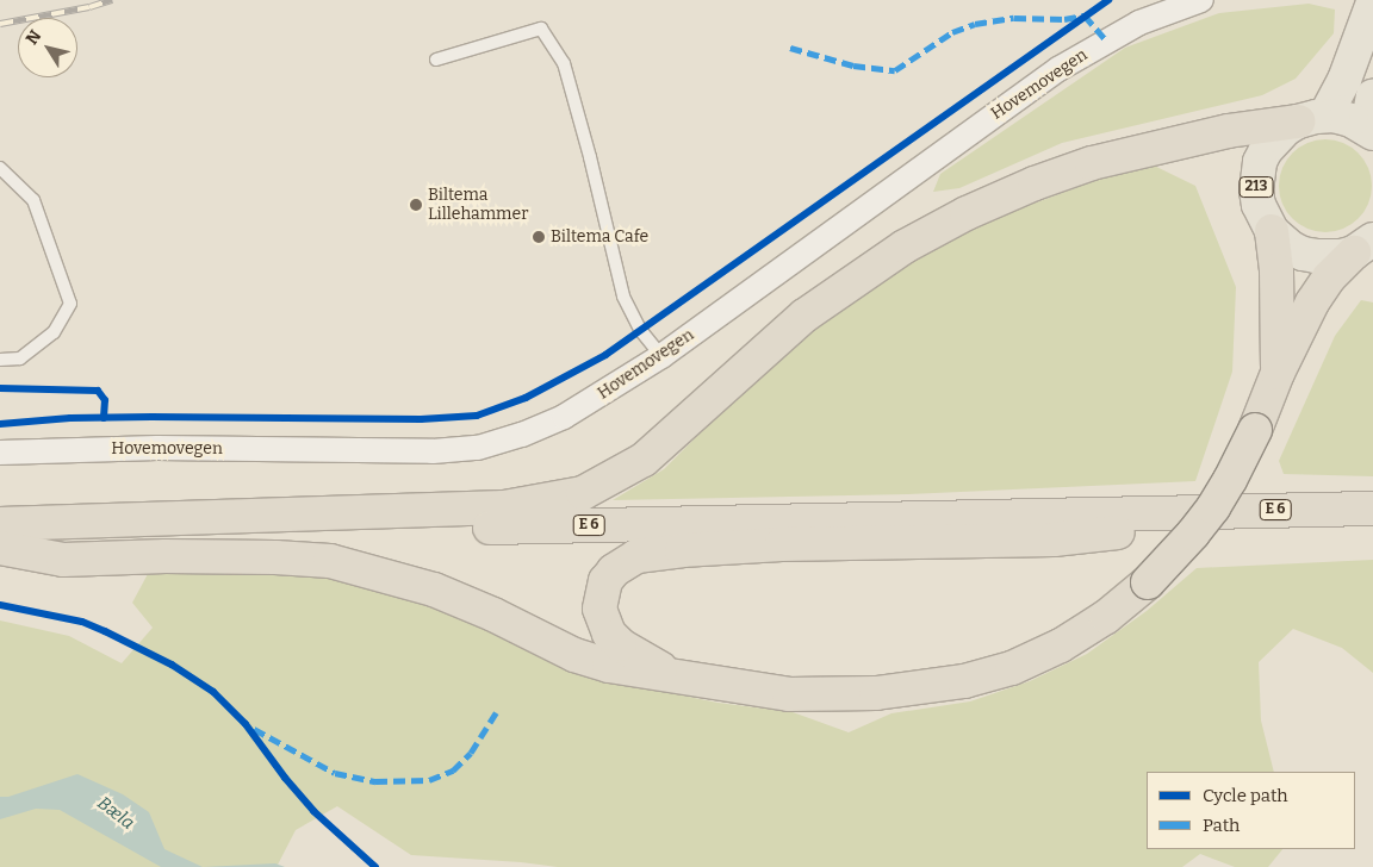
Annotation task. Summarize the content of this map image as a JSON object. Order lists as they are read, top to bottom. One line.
{"streets":{"highway":["E 6"],"main road":["213"],"street":["Hovemovegen"]},"water":["Bæla"],"places":["Biltema Lillehammer","Biltema Cafe"],"legend":["Cycle path","Path"],"north":"top left"}
